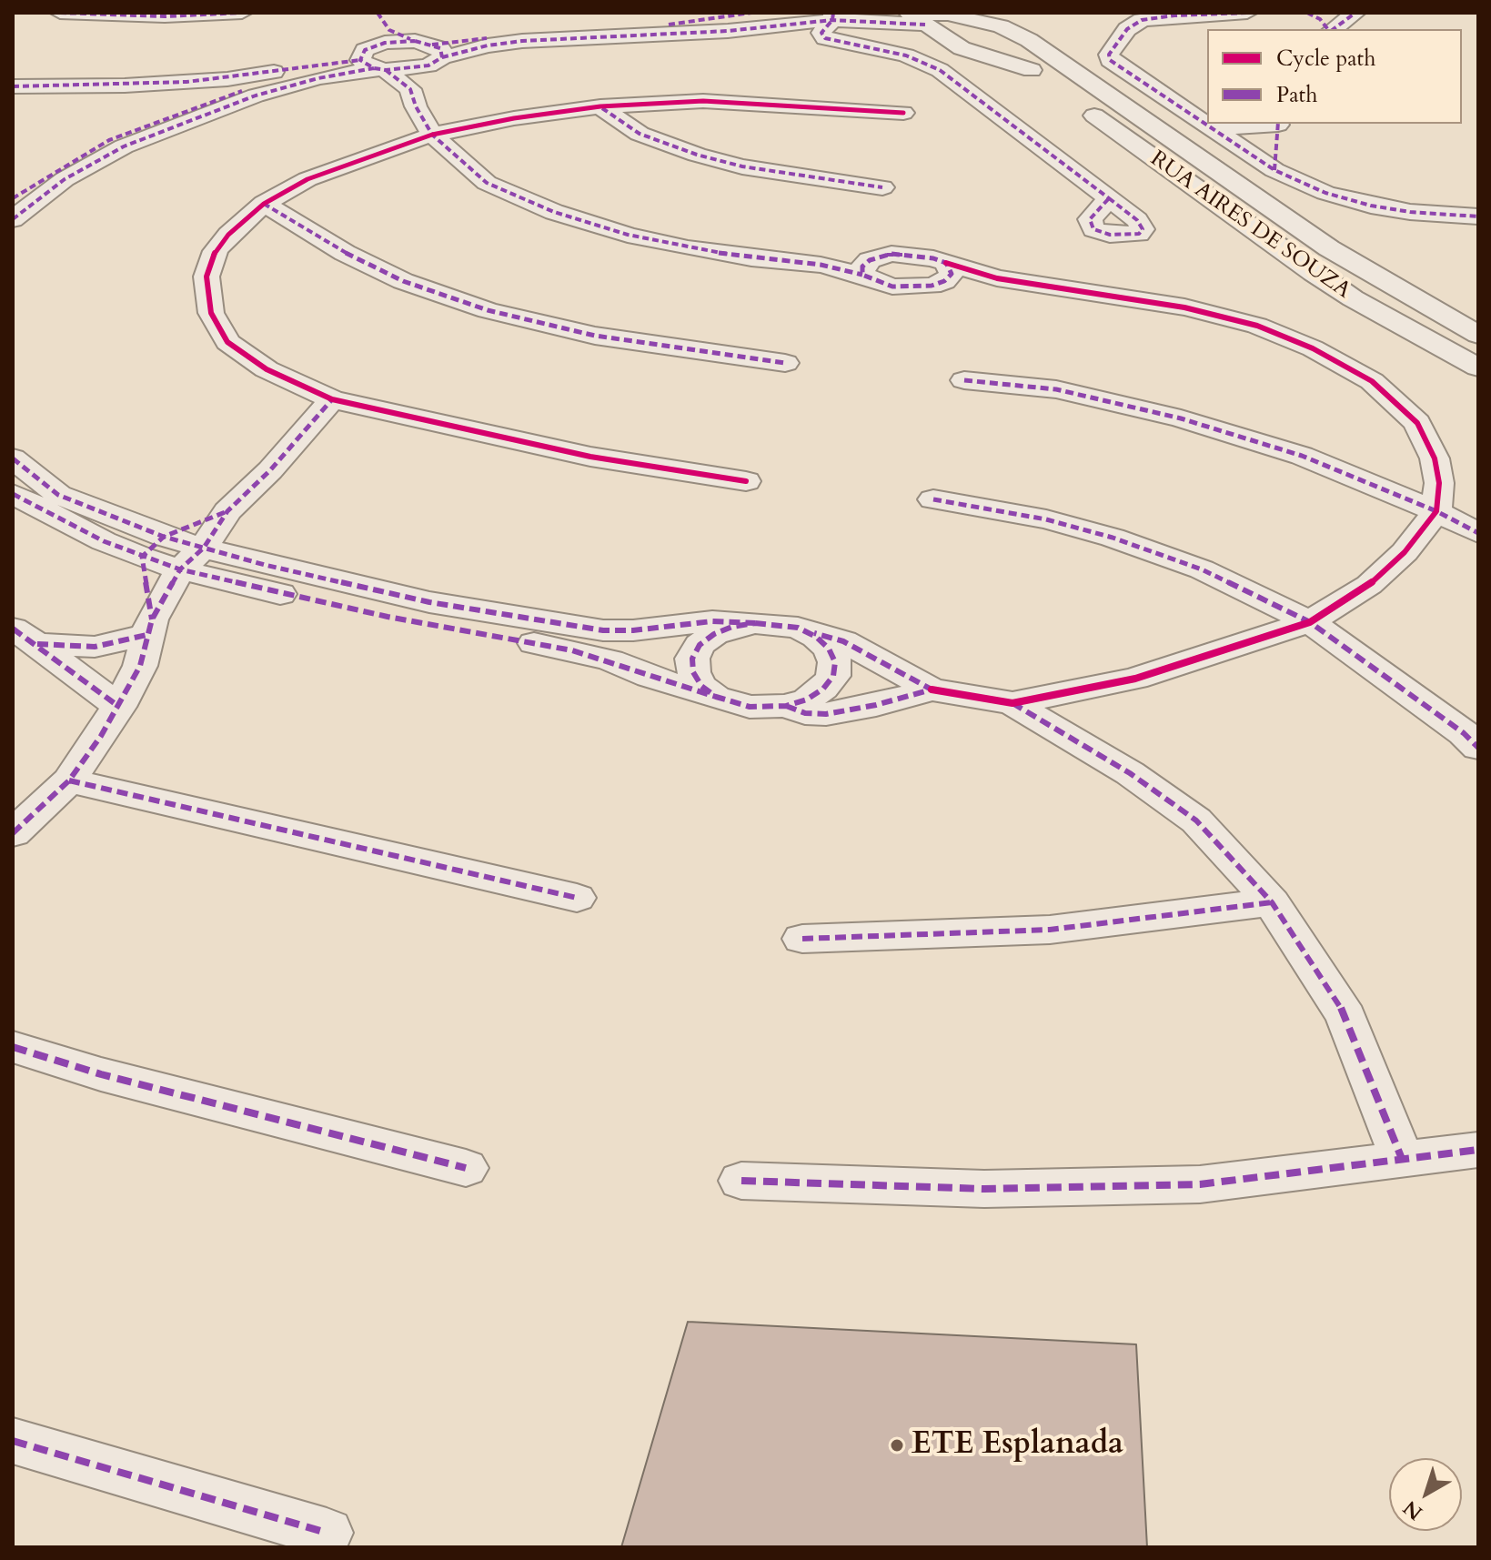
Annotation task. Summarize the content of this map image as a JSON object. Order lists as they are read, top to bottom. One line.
{"streets":{"street":["RUA AIRES DE SOUZA"]},"places":["ETE Esplanada"],"legend":["Cycle path","Path"],"north":"bottom left"}
